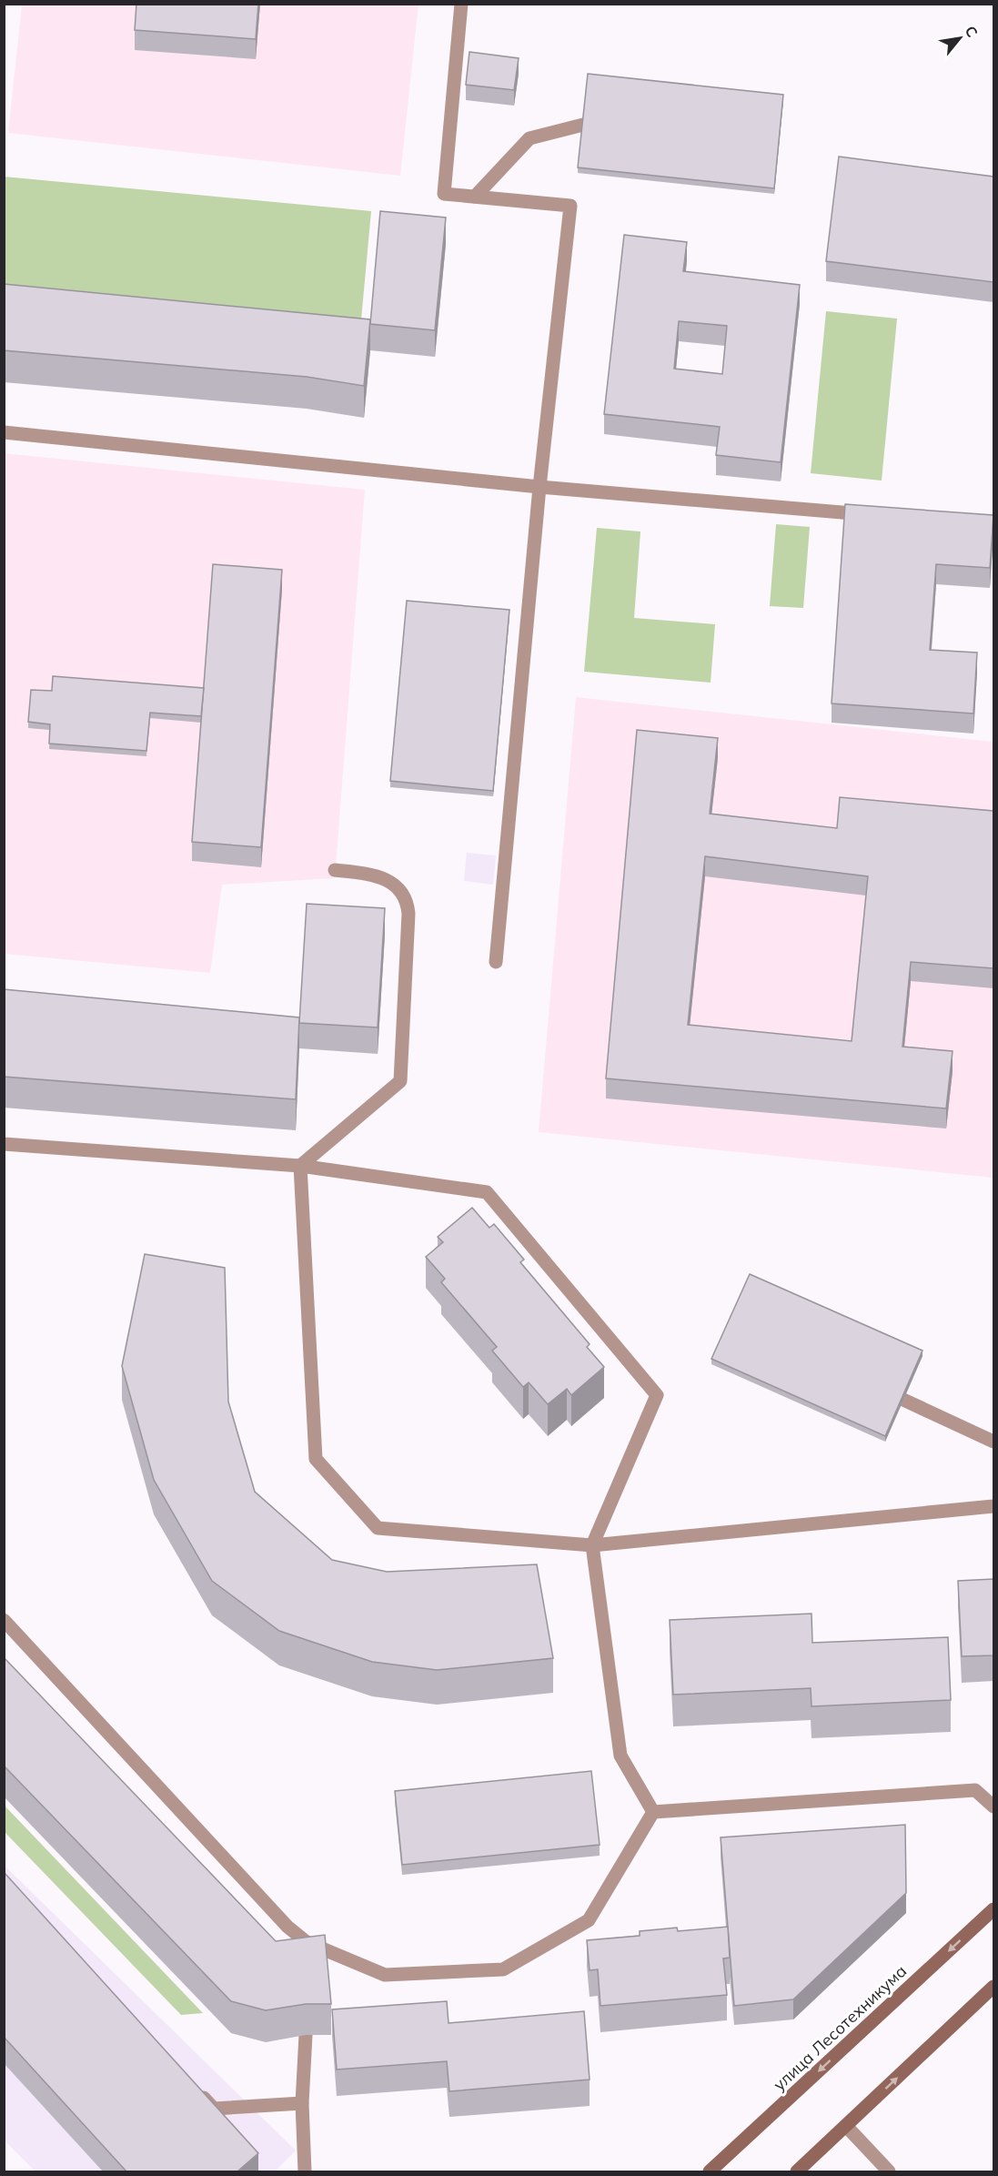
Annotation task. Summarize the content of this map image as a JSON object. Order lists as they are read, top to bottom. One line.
{"streets":{"main road":["улица Лесотехникума"]},"north":"top right"}
